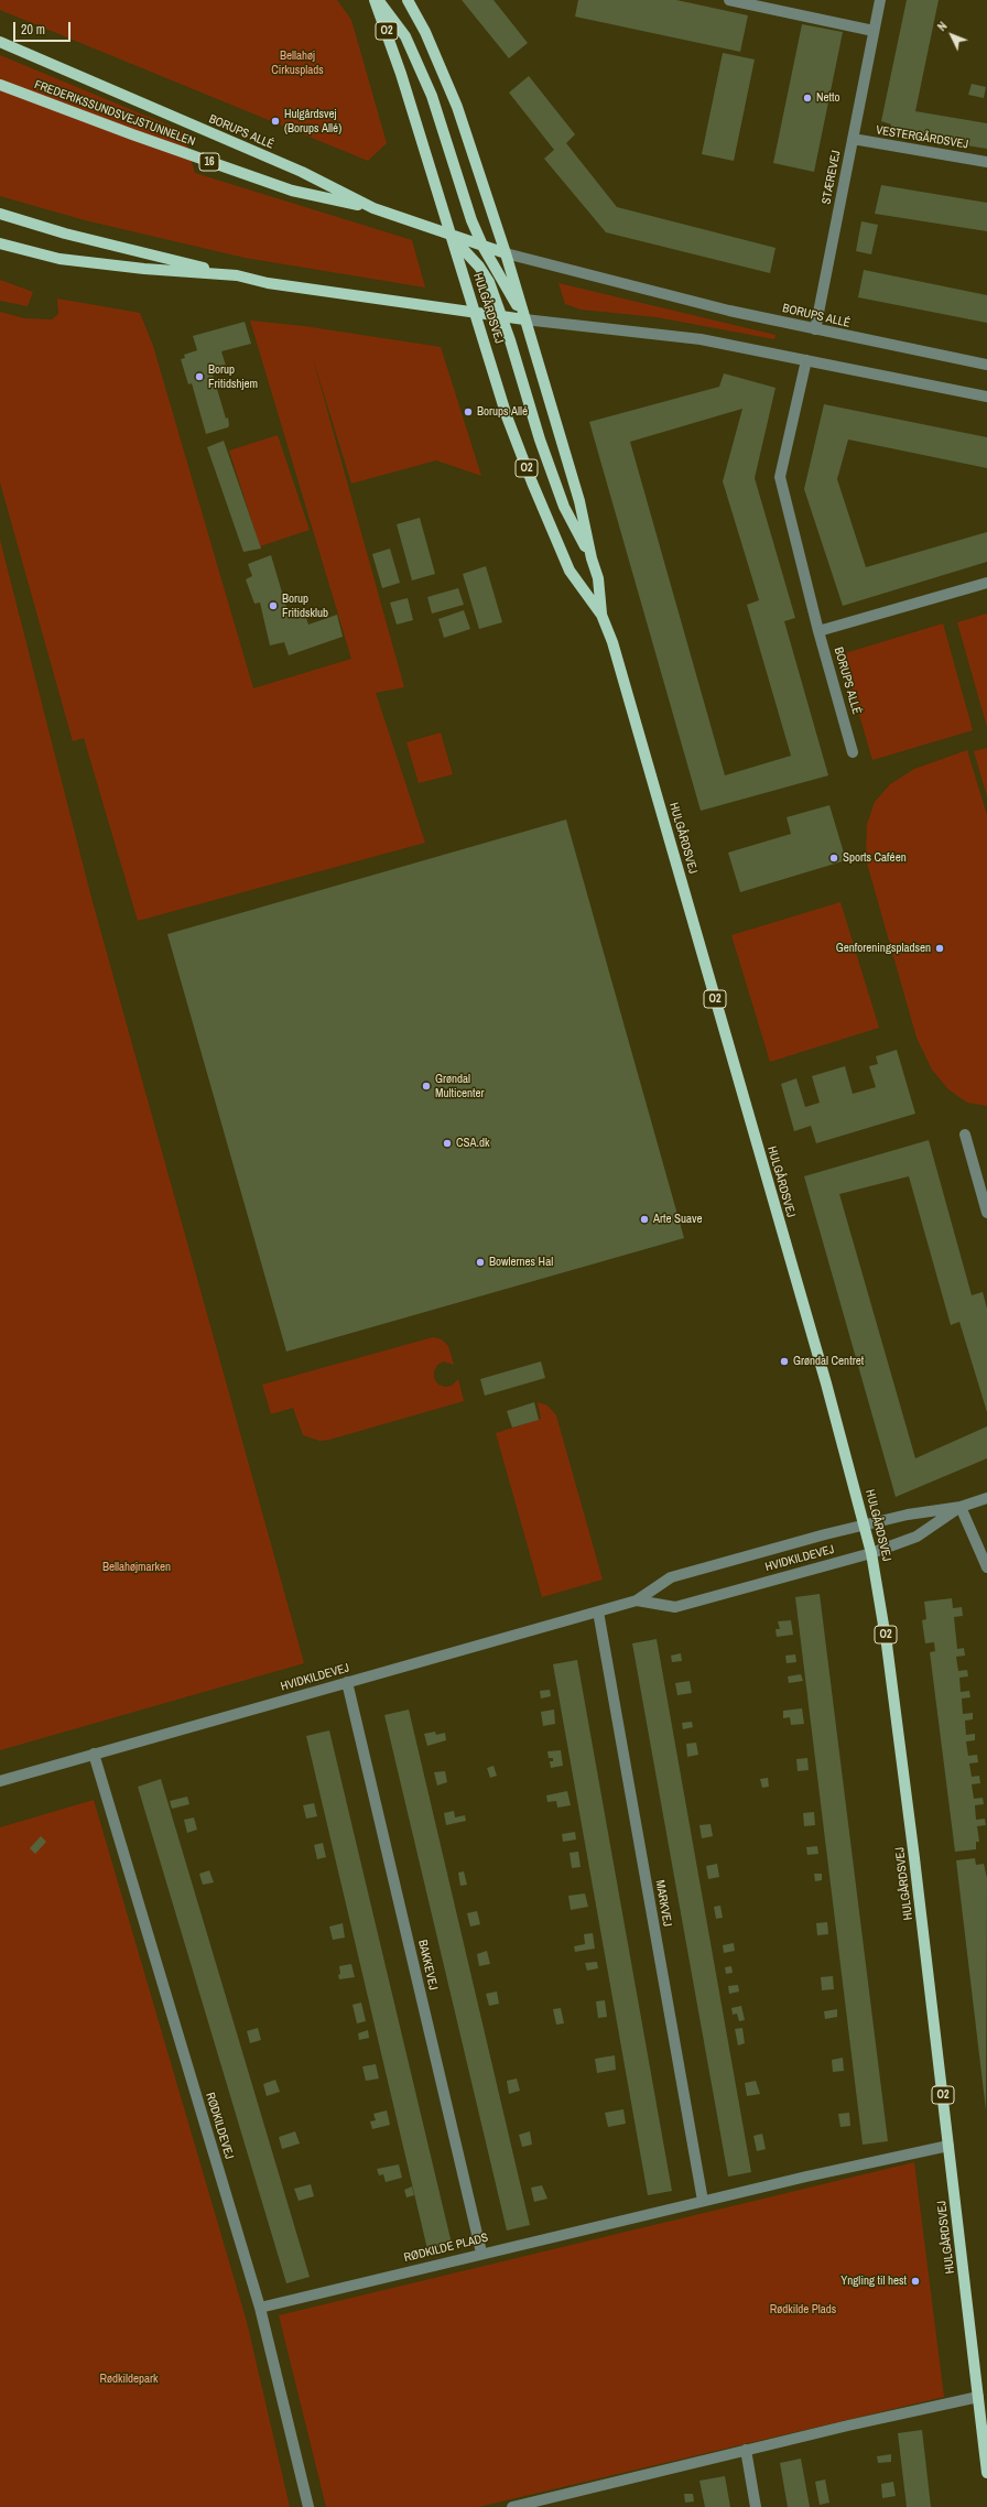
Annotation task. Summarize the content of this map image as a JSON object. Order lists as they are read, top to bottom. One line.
{"streets":{"main road":["O2","FREDERIKSSUNDSVEJSTUNNELEN","BORUPS ALLÉ","16","HULGÅRDSVEJ"],"street":["VESTERGÅRDSVEJ","STÆREVEJ","HVIDKILDEVEJ","MARKVEJ","BAKKEVEJ","RØDKILDEVEJ","RØDKILDE PLADS"]},"crossings":[["FREDERIKSSUNDSVEJSTUNNELEN","BORUPS ALLÉ"],["BORUPS ALLÉ","STÆREVEJ"],["BORUPS ALLÉ","HULGÅRDSVEJ"],["VESTERGÅRDSVEJ","STÆREVEJ"],["HULGÅRDSVEJ","HVIDKILDEVEJ"],["HULGÅRDSVEJ","RØDKILDE PLADS"],["HVIDKILDEVEJ","MARKVEJ"],["HVIDKILDEVEJ","BAKKEVEJ"],["HVIDKILDEVEJ","RØDKILDEVEJ"],["MARKVEJ","RØDKILDE PLADS"],["BAKKEVEJ","RØDKILDE PLADS"],["RØDKILDEVEJ","RØDKILDE PLADS"]],"parks":["Bellahøj Cirkusplads","Bellahøjmarken","Rødkilde Plads","Rødkildepark"],"places":["Netto","Hulgårdsvej (Borups Allé)","Borup Fritidshjem","Borups Allé","Borup Fritidsklub","Sports Caféen","Genforeningspladsen","Grøndal Multicenter","CSA.dk","Arte Suave","Bowlernes Hal","Grøndal Centret","Yngling til hest"],"scale_bar":"20 m","north":"top left"}
